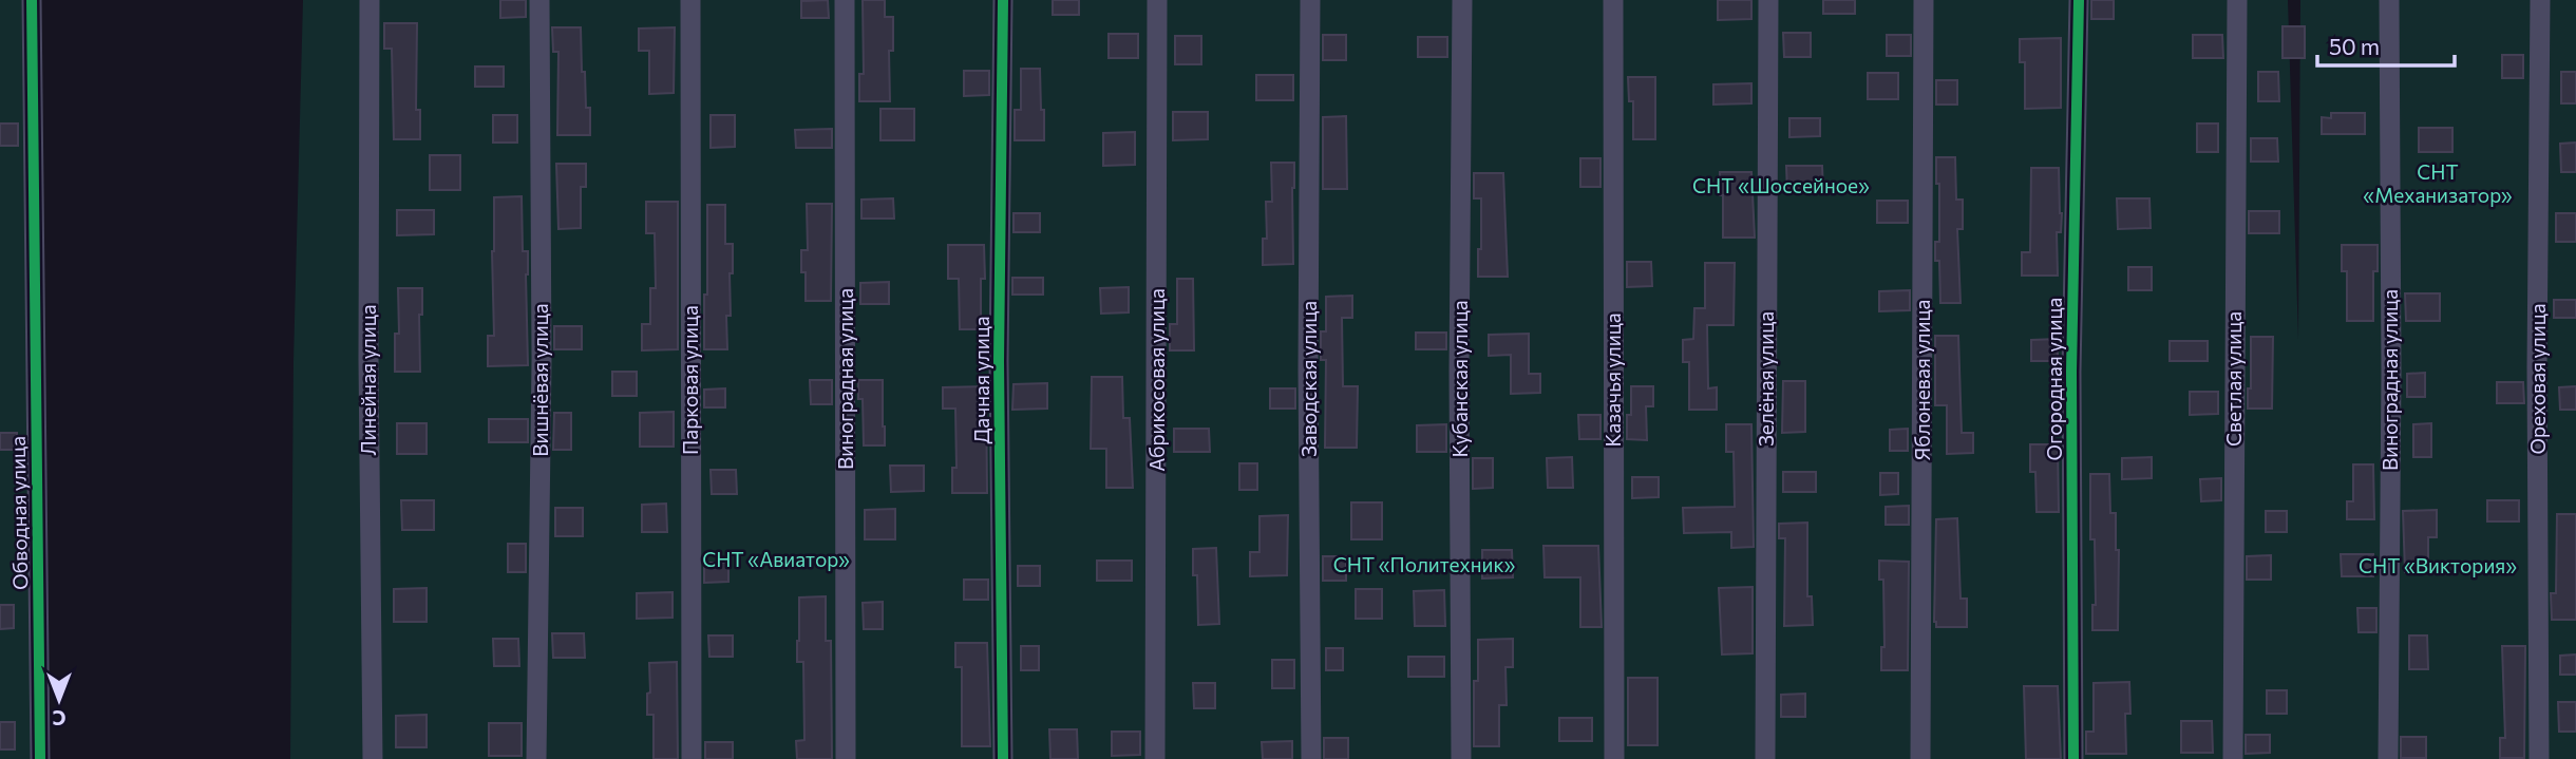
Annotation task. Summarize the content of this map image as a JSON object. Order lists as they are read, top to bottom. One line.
{"streets":{"street":["Виноградная улица","Заводская улица","Кубанская улица","Зелёная улица","Огородная улица","Светлая улица","Ореховая улица","Линейная улица","Вишнёвая улица","Парковая улица","Дачная улица","Абрикосовая улица","Казачья улица","Яблоневая улица","Обводная улица"]},"parks":["СНТ «Механизатор»","СНТ «Шоссейное»","СНТ «Авиатор»","СНТ «Политехник»","СНТ «Виктория»"],"scale_bar":"50 m","north":"bottom"}
